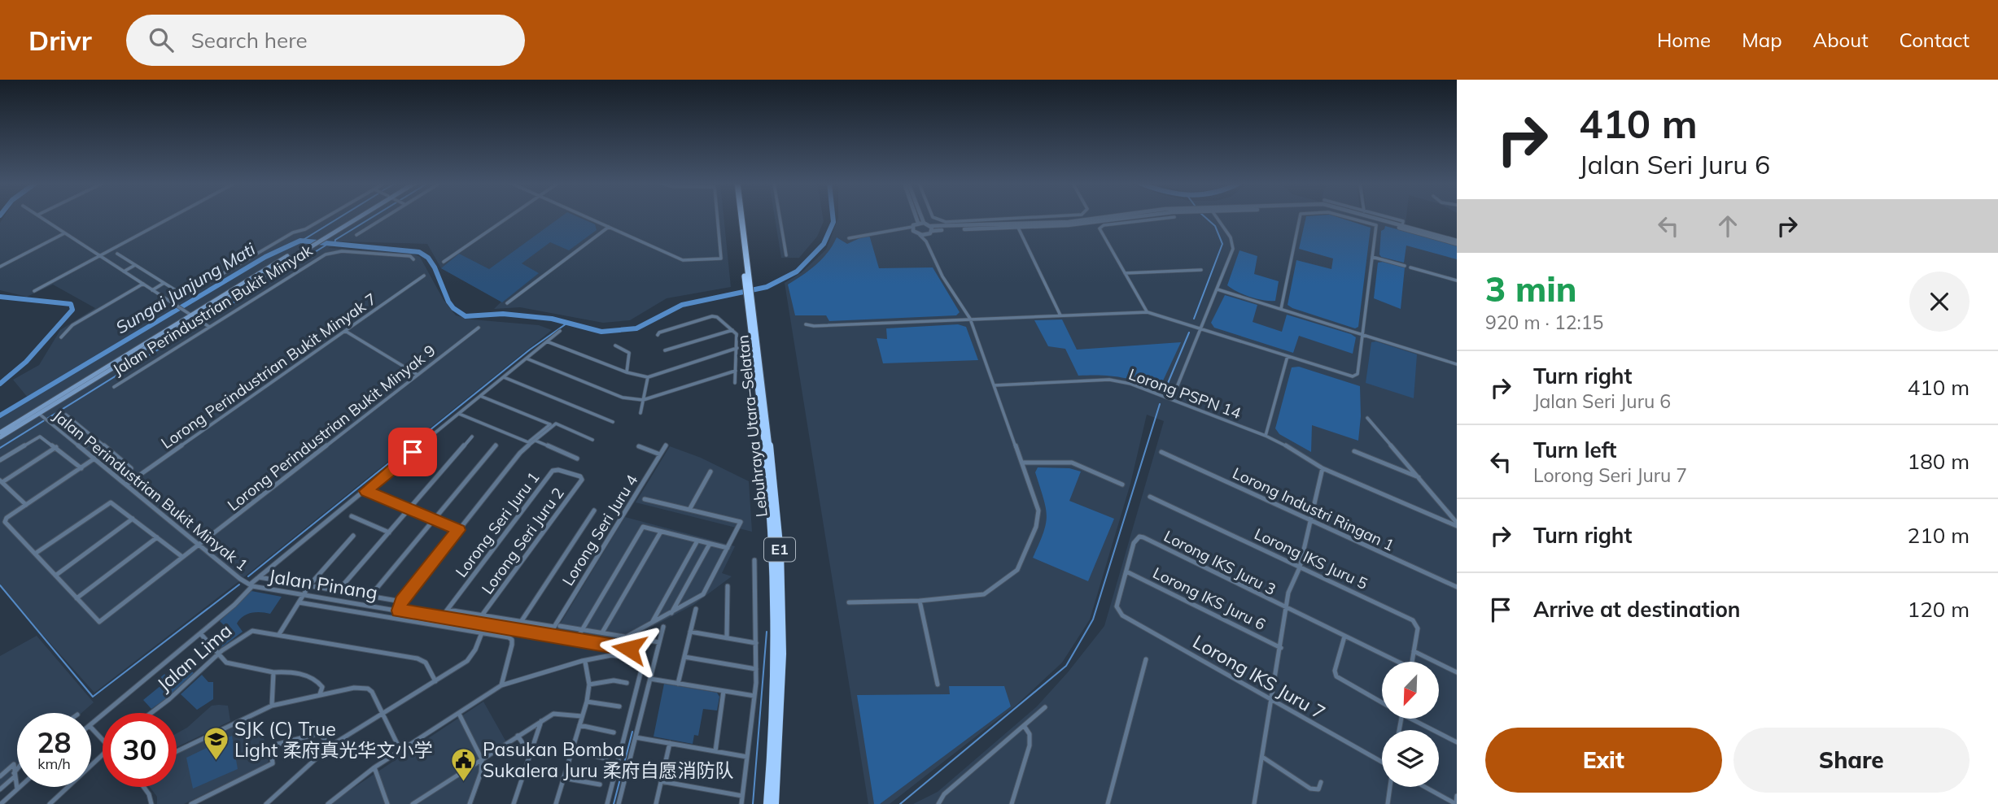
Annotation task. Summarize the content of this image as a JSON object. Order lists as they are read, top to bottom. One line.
{"streets":{"highway":["Lebuhraya Utara–Selatan","E1"],"main road":["Jalan Perindustrian Bukit Minyak"],"street":["Lorong Perindustrian Bukit Minyak 7","Lorong PSPN 14","Lorong Perindustrian Bukit Minyak 9","Jalan Perindustrian Bukit Minyak 1","Lorong Industri Ringan 1","Lorong Seri Juru 1","Lorong Seri Juru 4","Lorong Seri Juru 2","Lorong IKS Juru 5","Lorong IKS Juru 3","Jalan Pinang","Lorong IKS Juru 6","Jalan Lima","Lorong IKS Juru 7"]},"crossings":[["Jalan Perindustrian Bukit Minyak","Jalan Perindustrian Bukit Minyak 1"],["Lorong Perindustrian Bukit Minyak 7","Jalan Perindustrian Bukit Minyak 1"],["Lorong Perindustrian Bukit Minyak 9","Jalan Perindustrian Bukit Minyak 1"],["Jalan Perindustrian Bukit Minyak 1","Jalan Pinang"],["Lorong Seri Juru 1","Lorong Seri Juru 2"],["Lorong Seri Juru 1","Jalan Pinang"],["Lorong IKS Juru 3","Lorong IKS Juru 6"],["Lorong IKS Juru 3","Lorong IKS Juru 7"],["Lorong IKS Juru 6","Lorong IKS Juru 7"]],"water":["Sungai Junjung Mati"],"places":{"school or university":["SJK (C) True Light 柔府真光华文小学"],"public building":["Pasukan Bomba Sukalera Juru 柔府自愿消防队"]},"north":"bottom left","page":{"header":"Drivr","search":"Search here","nav":["Home","Map","About","Contact"],"turn":["410 m","Jalan Seri Juru 6"],"heading":["3 min","920 m · 12:15"],"list":[{"name":"Turn right","note":"Jalan Seri Juru 6","value":"410 m"},{"name":"Turn left","note":"Lorong Seri Juru 7","value":"180 m"},{"name":"Turn right","value":"210 m"},{"name":"Arrive at destination","value":"120 m"}],"speed":"28 km/h","limit":"30","buttons":["Exit","Share"]}}
